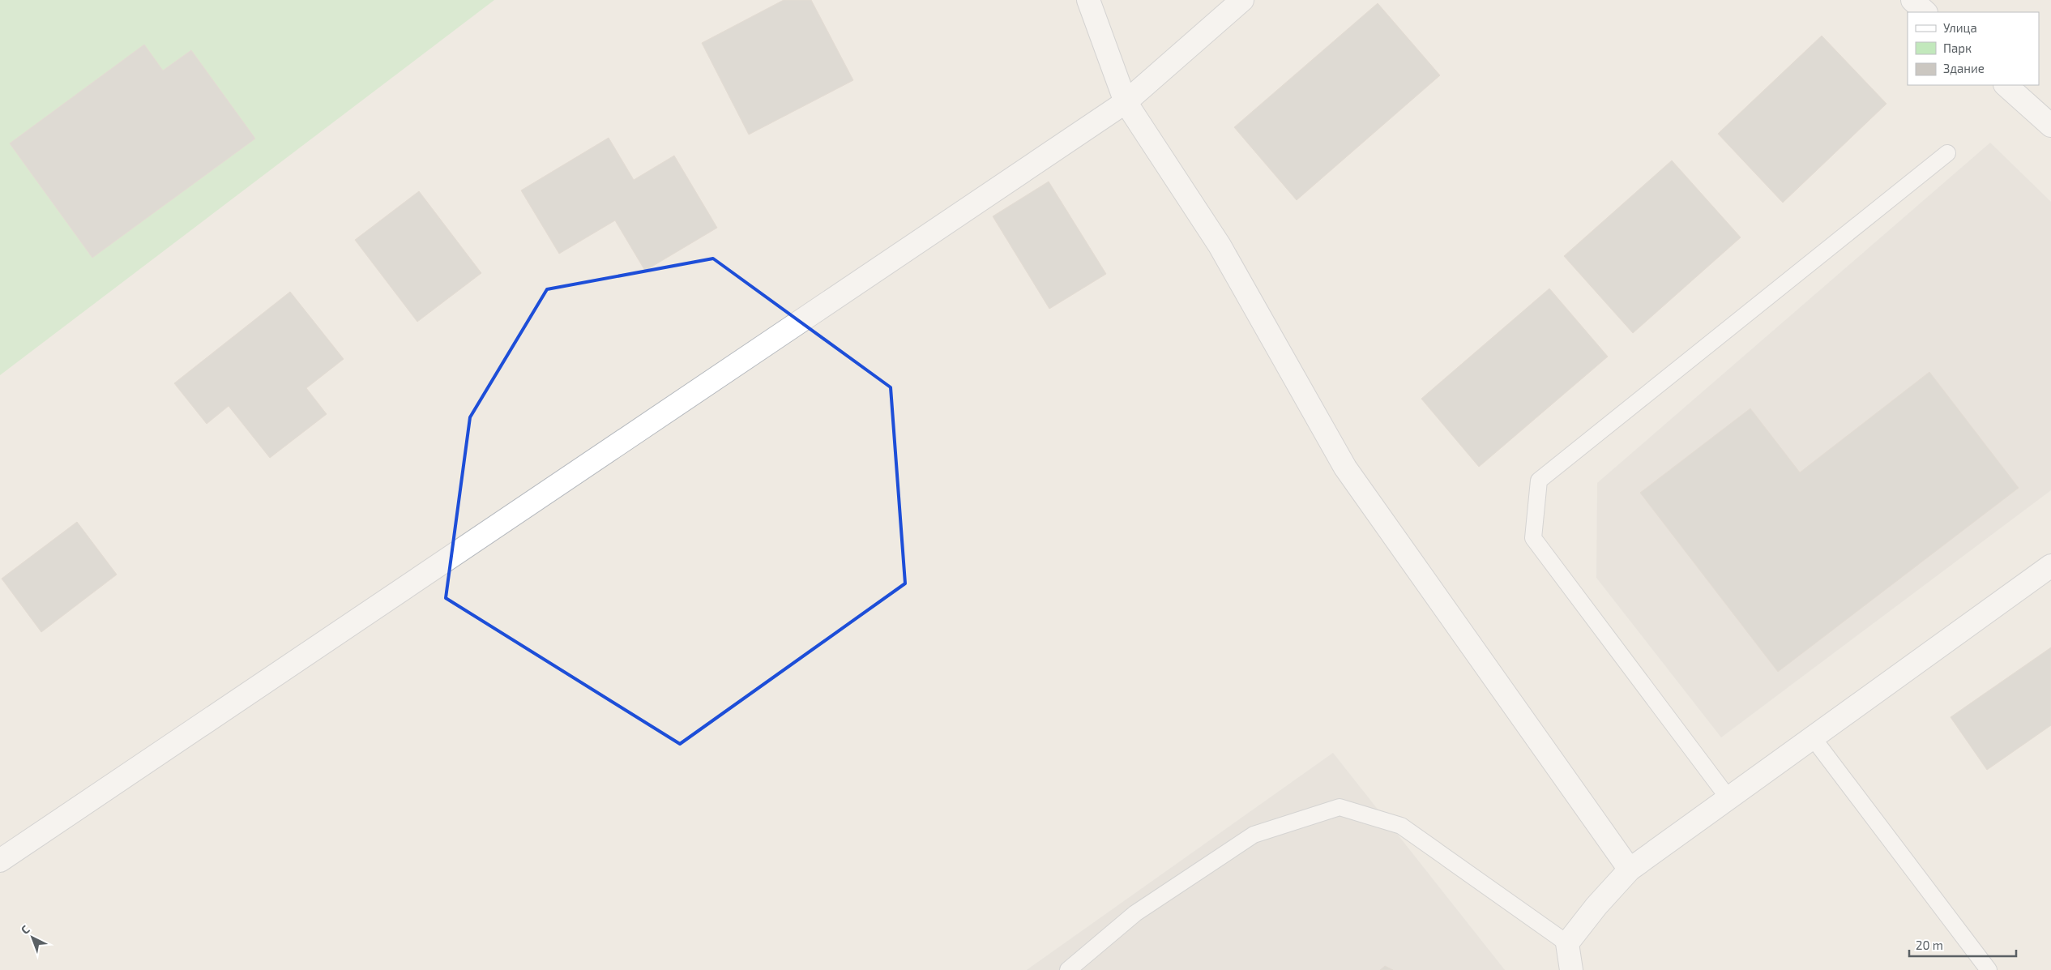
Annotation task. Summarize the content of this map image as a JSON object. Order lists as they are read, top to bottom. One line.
{"legend":["Улица","Парк","Здание"],"scale_bar":"20 m","north":"top left"}
